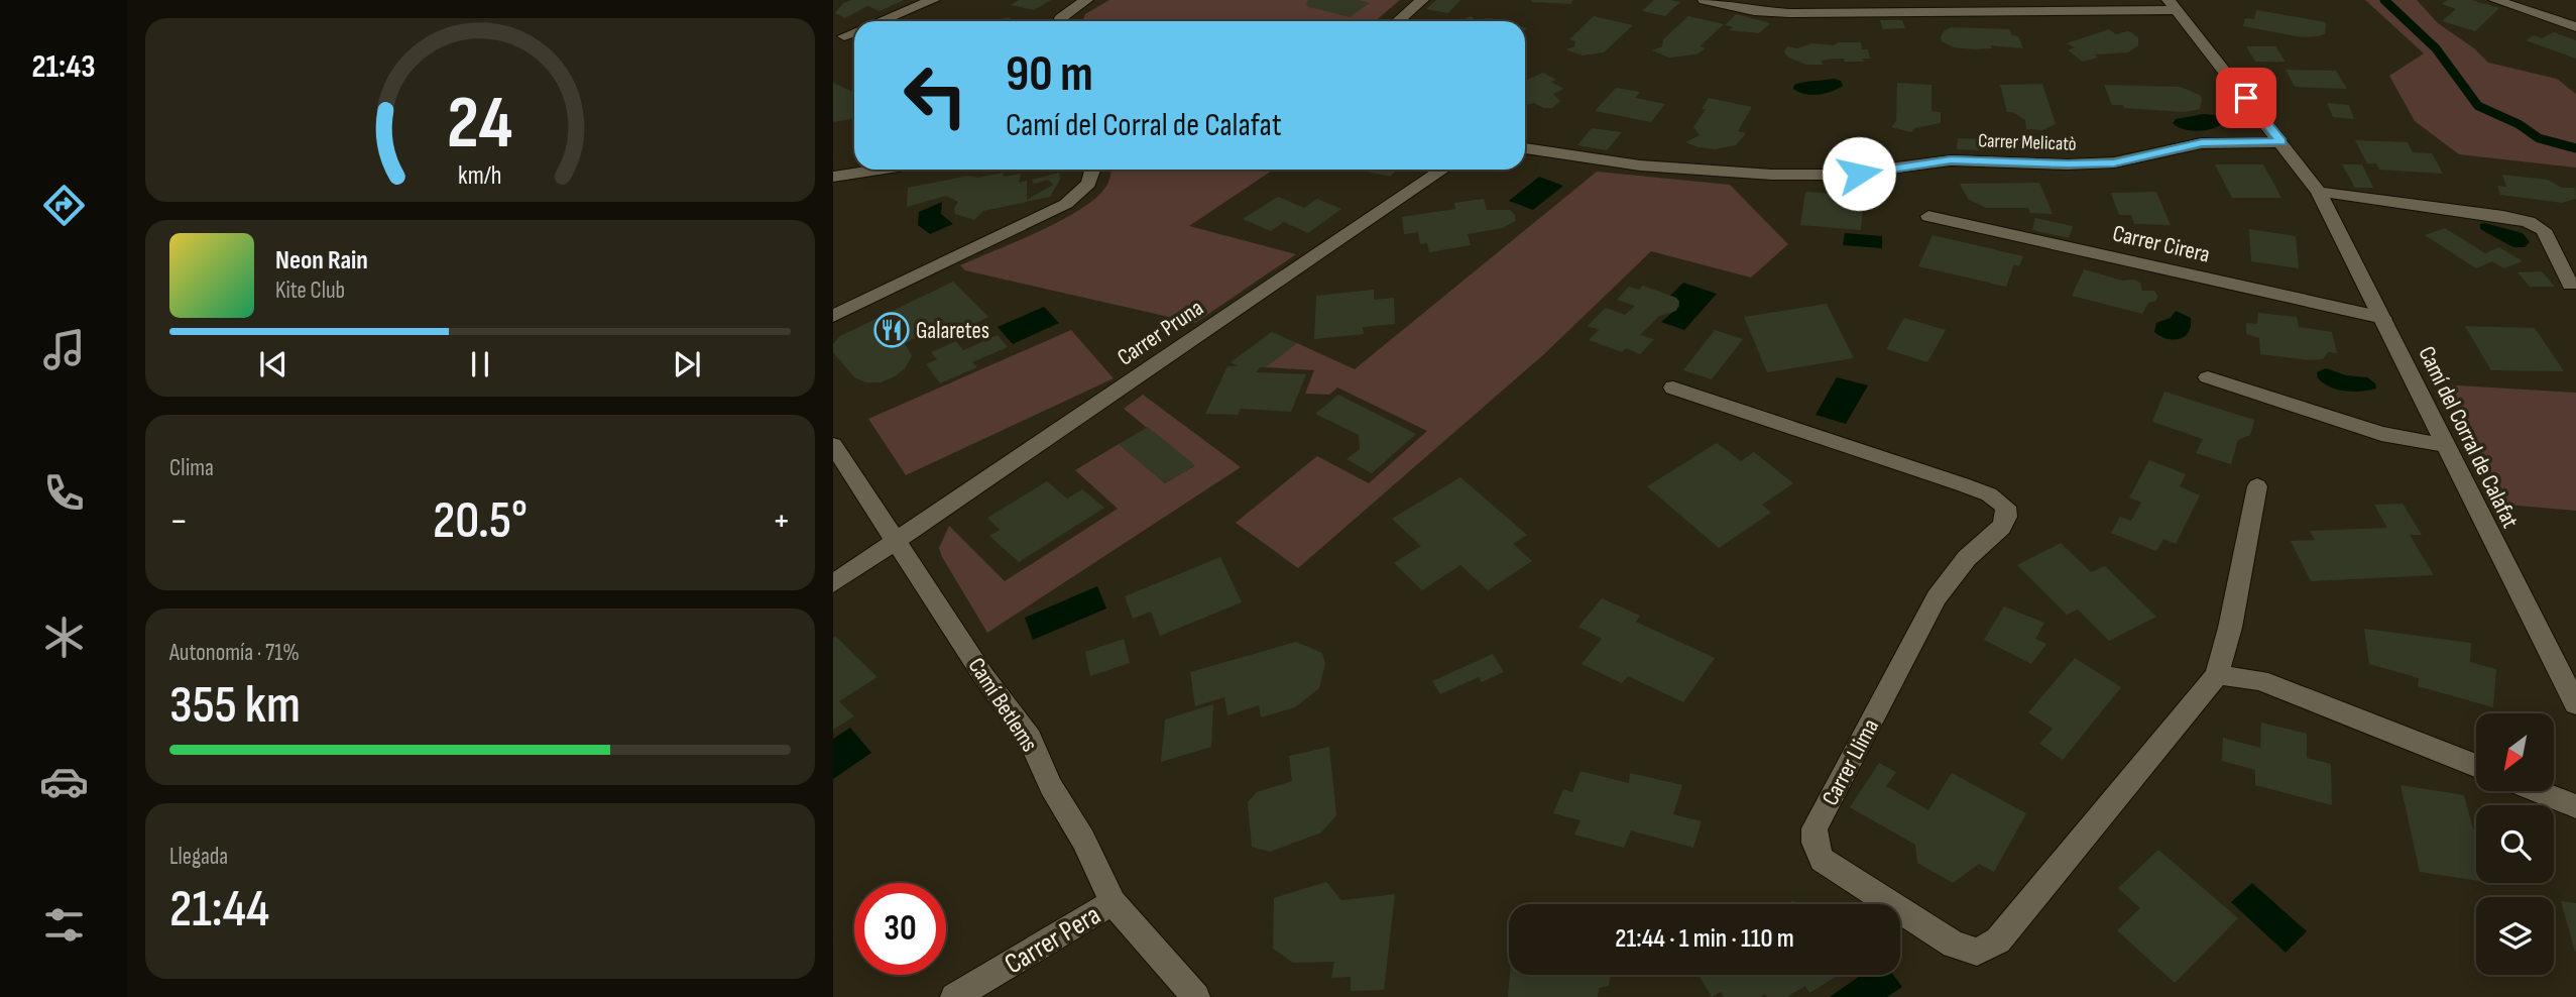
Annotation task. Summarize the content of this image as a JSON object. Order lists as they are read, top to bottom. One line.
{"streets":{"street":["Carrer Melicatò","Carrer Cirera","Carrer Pruna","Camí del Corral de Calafat","Camí Betlems","Carrer Llima","Carrer Pera"]},"crossings":[["Carrer Melicatò","Camí del Corral de Calafat"],["Carrer Cirera","Camí del Corral de Calafat"],["Carrer Pruna","Camí Betlems"],["Camí Betlems","Carrer Pera"]],"places":{"restaurant":["Galaretes"]},"north":"bottom left","page":{"tabs":"21:43","turn":["90 m","Camí del Corral de Calafat"],"song":["Neon Rain","Kite Club"],"tile":["Clima",["Autonomía · 71%","355 km"],["Llegada","21:44"]],"heat":["−","20.5°","+"],"limit":"30","trip":"21:44 · 1 min · 110 m","gauge":["24","km/h"]}}
